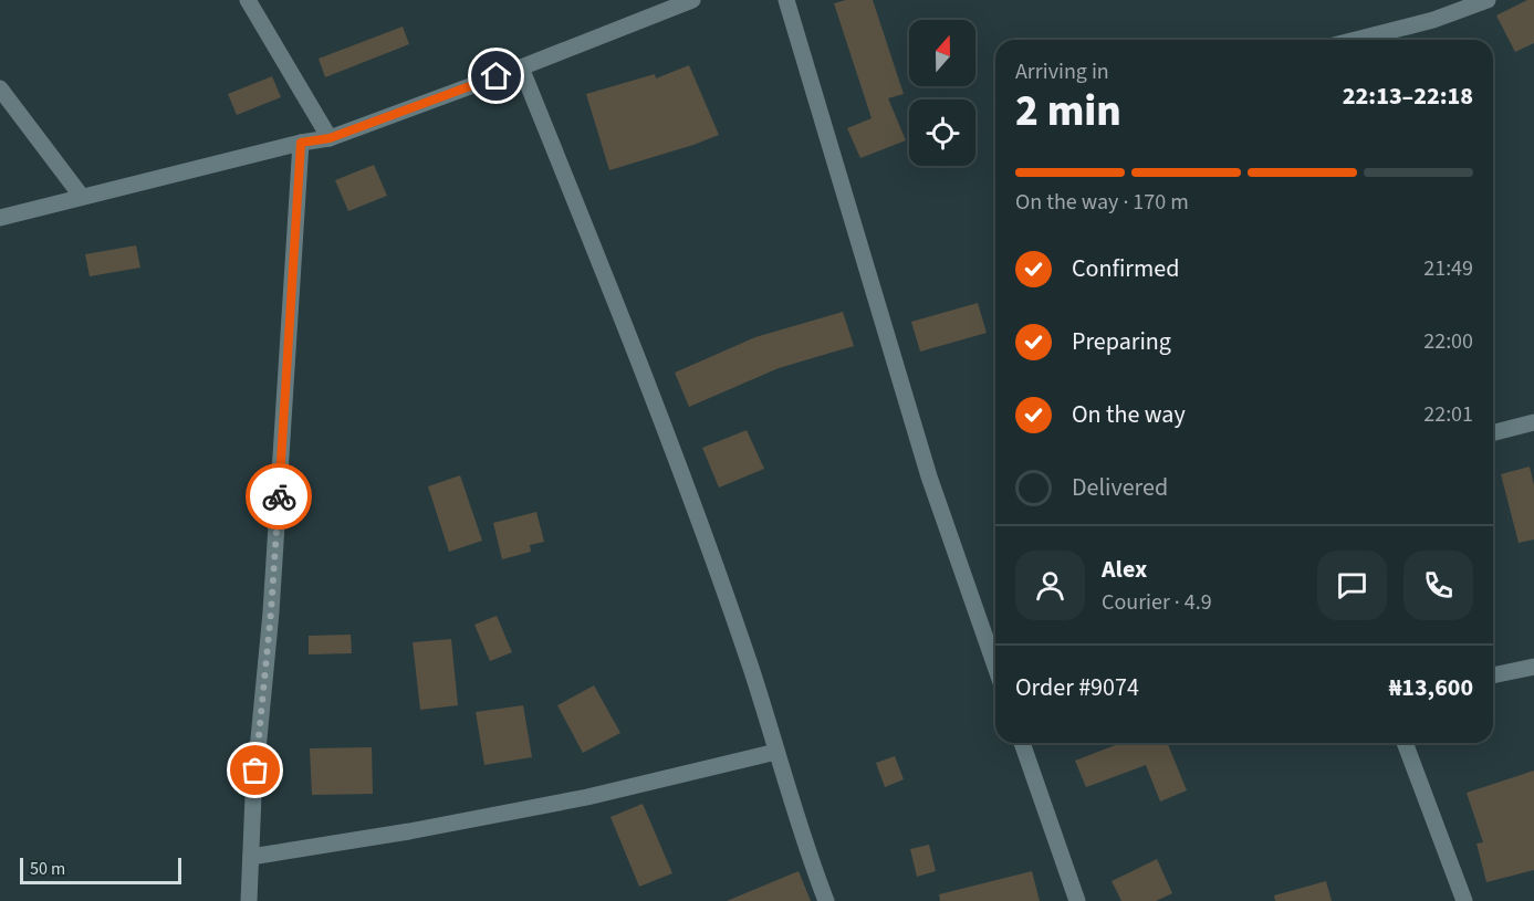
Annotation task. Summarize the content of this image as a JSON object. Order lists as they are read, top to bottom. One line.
{"scale_bar":"50 m","north":"top","page":{"heading":["2 min","Arriving in","22:13–22:18"],"panel":["Alex","Courier · 4.9","Order #9074","₦13,600"],"bar":"On the way · 170 m","list":[["Confirmed","21:49"],["Preparing","22:00"],["On the way","22:01"],"Delivered"],"scale":"50 m"}}
